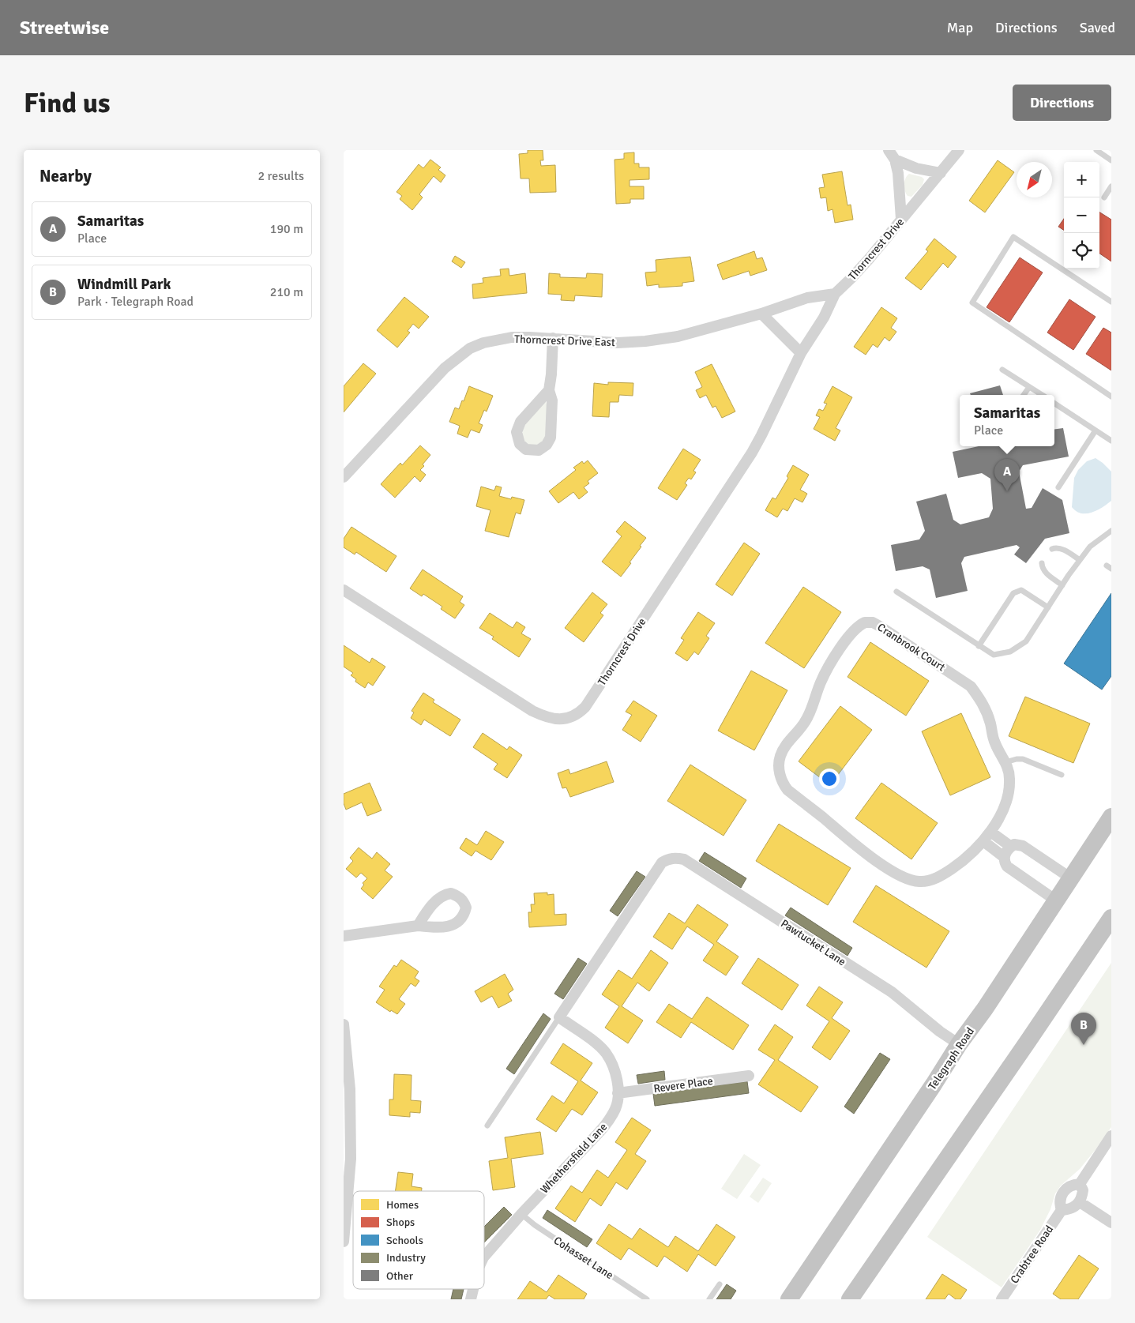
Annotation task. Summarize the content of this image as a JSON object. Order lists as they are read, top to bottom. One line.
{"streets":{"highway":["Telegraph Road"],"street":["Thorncrest Drive","Thorncrest Drive East","Cranbrook Court","Pawtucket Lane","Revere Place","Whethersfield Lane","Crabtree Road"],"lane":["Cohasset Lane"]},"crossings":[["Thorncrest Drive","Thorncrest Drive East"],["Pawtucket Lane","Telegraph Road"],["Pawtucket Lane","Whethersfield Lane"],["Revere Place","Whethersfield Lane"],["Whethersfield Lane","Cohasset Lane"]],"legend":["Homes","Shops","Schools","Industry","Other"],"north":"bottom left","page":{"header":"Streetwise","nav":["Map","Directions","Saved"],"buttons":"Directions","title":"Find us","heading":["Nearby","2 results"],"map_buttons":["+","−"],"list":[{"mark":"A","name":"Samaritas","note":"Place","value":"190 m"},{"mark":"B","name":"Windmill Park","note":"Park · Telegraph Road","value":"210 m"}],"popup":["Samaritas","Place"],"pins":["A","B"]}}
